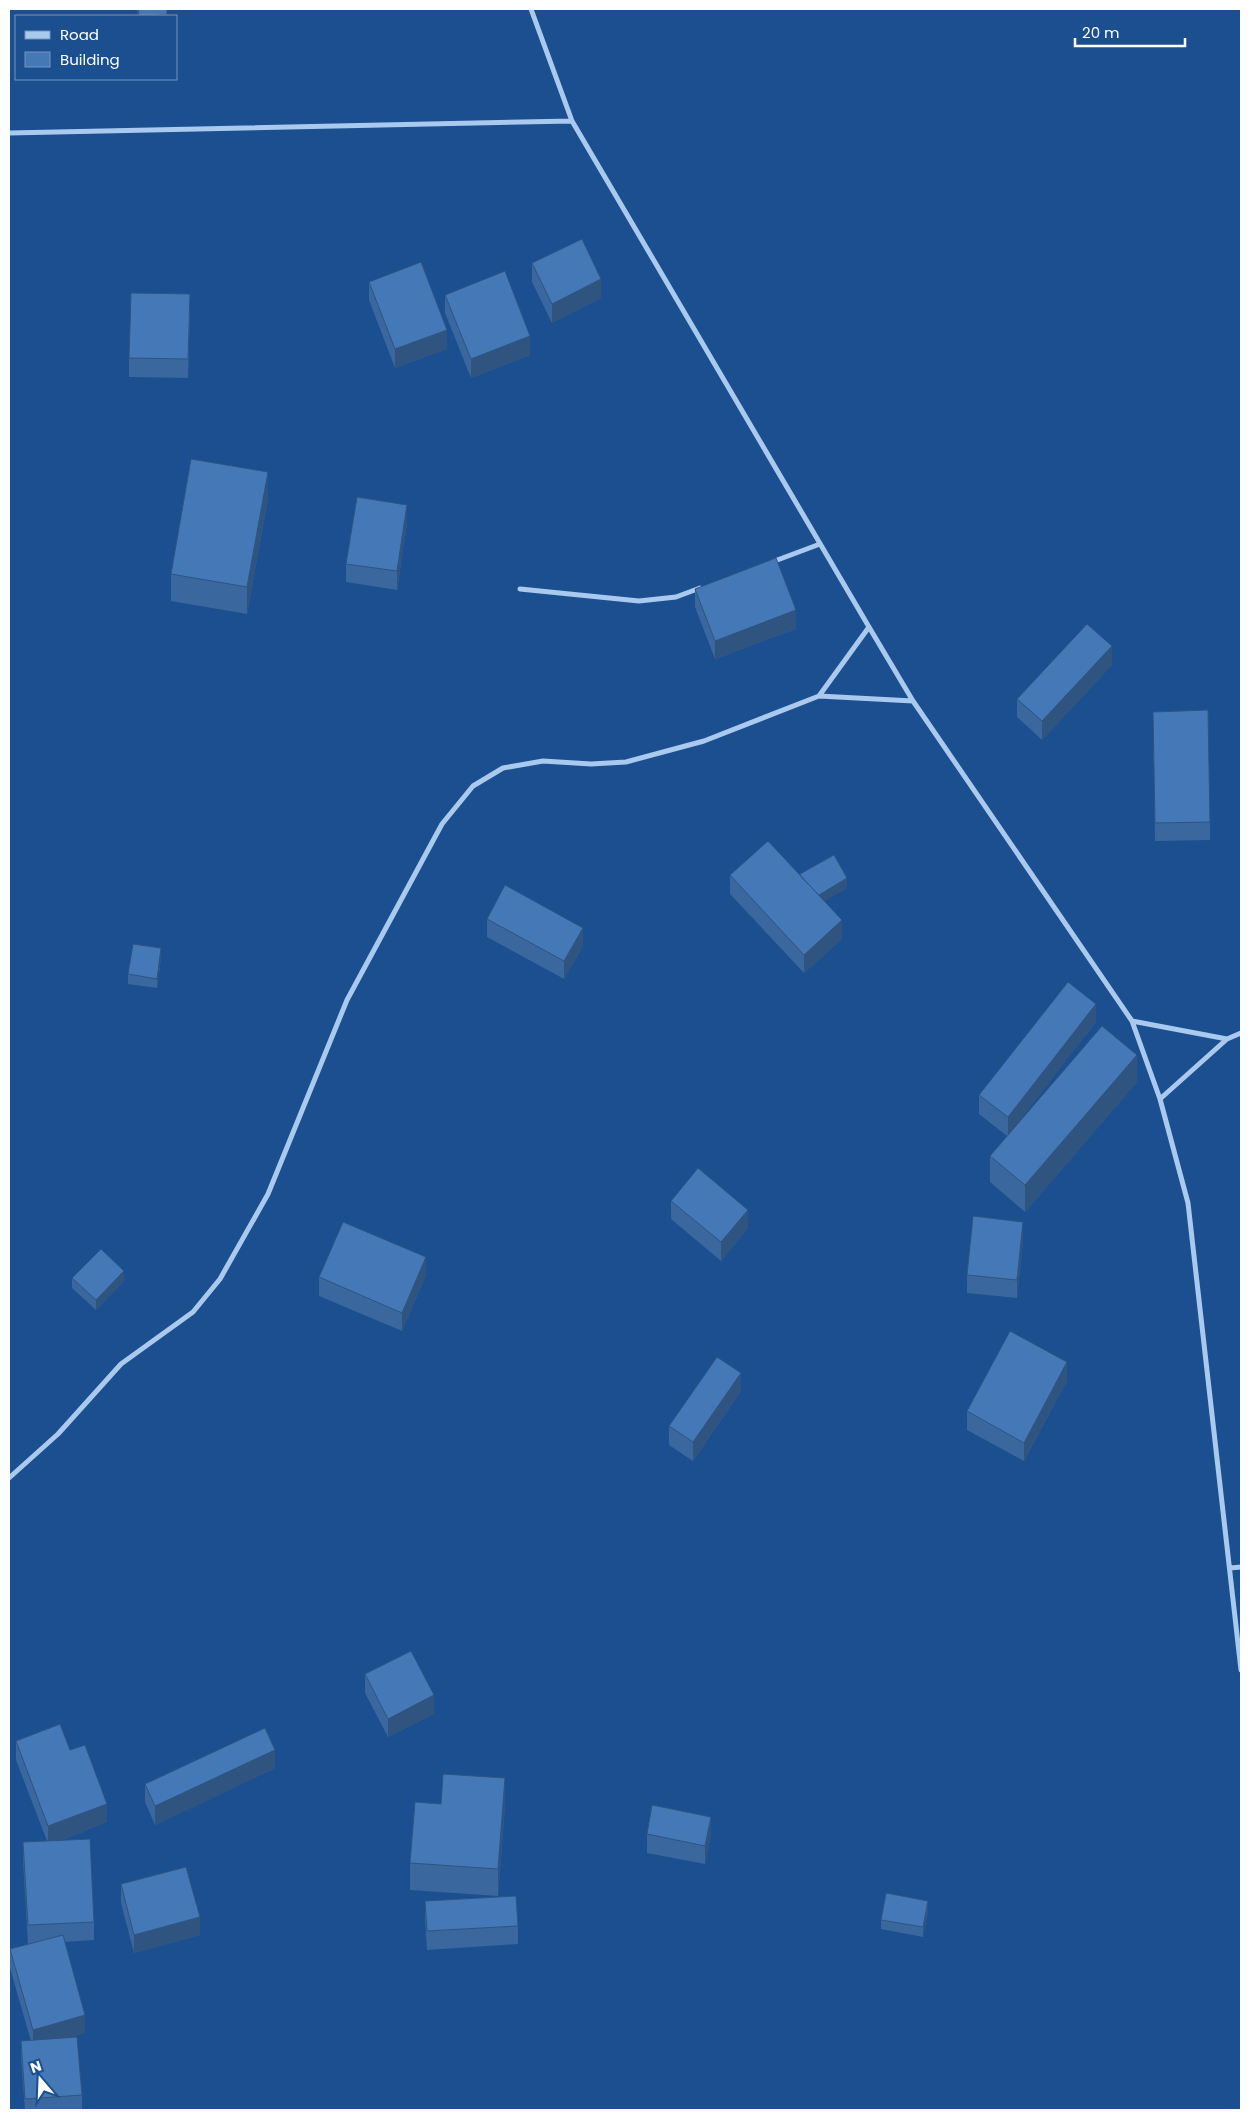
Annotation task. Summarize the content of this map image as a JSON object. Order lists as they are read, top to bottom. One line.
{"legend":["Road","Building"],"scale_bar":"20 m","north":"top"}
